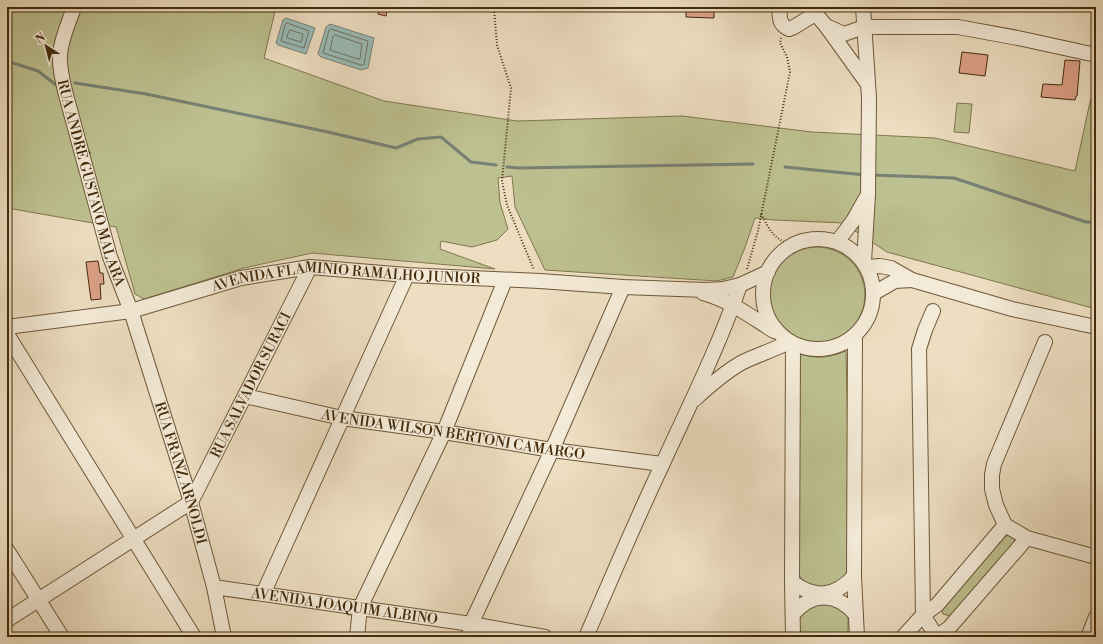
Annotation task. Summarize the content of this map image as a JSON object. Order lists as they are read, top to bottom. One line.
{"streets":{"street":["RUA ANDRÉ GUSTAVO MALARA","AVENIDA FLAMINIO RAMALHO JUNIOR","RUA SALVADOR SURACI","AVENIDA WILSON BERTONI CAMARGO","RUA FRANZ ARNOLDI","AVENIDA JOAQUIM ALBINO"]},"crossings":[["RUA ANDRÉ GUSTAVO MALARA","AVENIDA FLAMINIO RAMALHO JUNIOR"],["RUA ANDRÉ GUSTAVO MALARA","RUA FRANZ ARNOLDI"],["AVENIDA FLAMINIO RAMALHO JUNIOR","RUA SALVADOR SURACI"],["AVENIDA FLAMINIO RAMALHO JUNIOR","RUA FRANZ ARNOLDI"],["RUA SALVADOR SURACI","AVENIDA WILSON BERTONI CAMARGO"],["RUA SALVADOR SURACI","RUA FRANZ ARNOLDI"],["RUA FRANZ ARNOLDI","AVENIDA JOAQUIM ALBINO"]],"north":"top left"}
